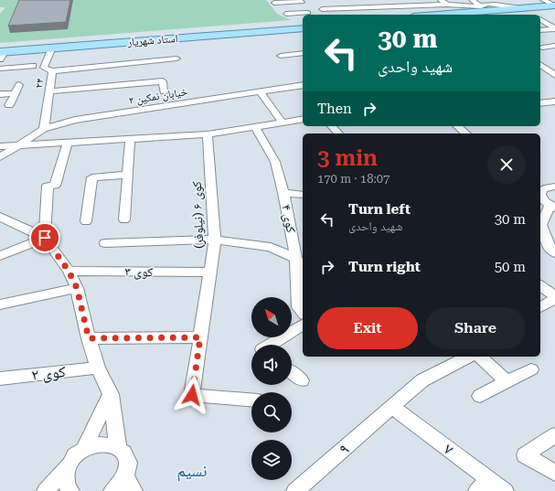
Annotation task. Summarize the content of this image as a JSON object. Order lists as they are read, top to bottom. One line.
{"streets":{"main road":["استاد شهریار"],"street":["۲۴","خیابان نمکین ۲","کوی ۶ (نیلوفر)","کوی ۴","کوی ۳","کوی ۲","۹","۷"]},"crossings":[["استاد شهریار","۲۴"],["۲۴","خیابان نمکین ۲"],["کوی ۶ (نیلوفر)","کوی ۳"],["۹","۷"]],"districts":["نسیم"],"north":"top left","page":{"turn":["30 m","شهید واحدی"],"then":"Then","heading":["3 min","170 m · 18:07"],"list":[{"name":"Turn left","note":"شهید واحدی","value":"30 m"},{"name":"Turn right","value":"50 m"}],"buttons":["Exit","Share"]}}
